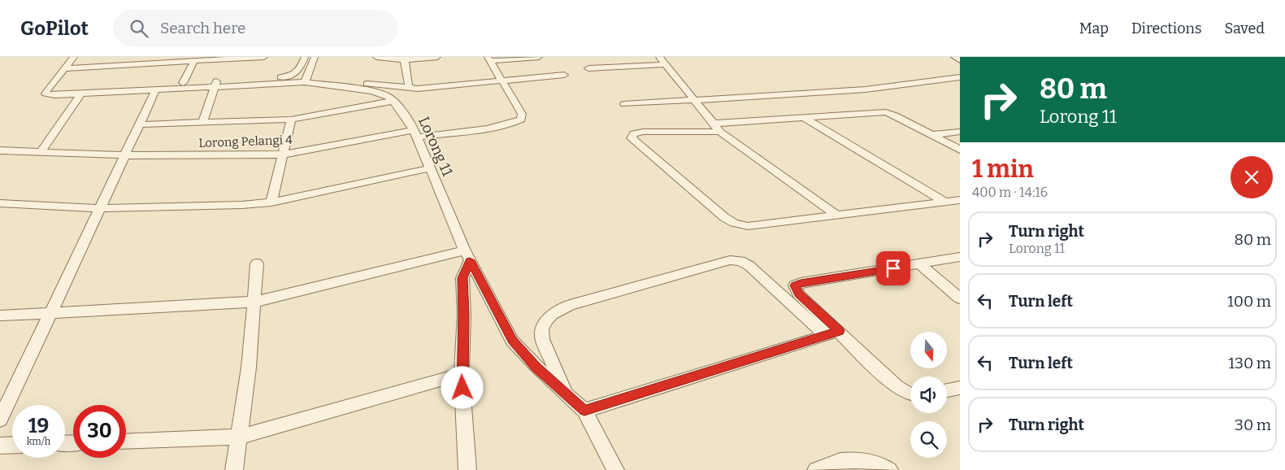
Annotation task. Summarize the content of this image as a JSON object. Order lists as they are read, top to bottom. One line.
{"streets":{"street":["Lorong Pelangi 4","Lorong 11"]},"crossings":[["Lorong Pelangi 4","Lorong 11"]],"north":"bottom","page":{"header":"GoPilot","search":"Search here","nav":["Map","Directions","Saved"],"turn":["80 m","Lorong 11"],"heading":["1 min","400 m · 14:16"],"list":[{"name":"Turn right","note":"Lorong 11","value":"80 m"},{"name":"Turn left","value":"100 m"},{"name":"Turn left","value":"130 m"},{"name":"Turn right","value":"30 m"}],"speed":"19 km/h","limit":"30"}}
